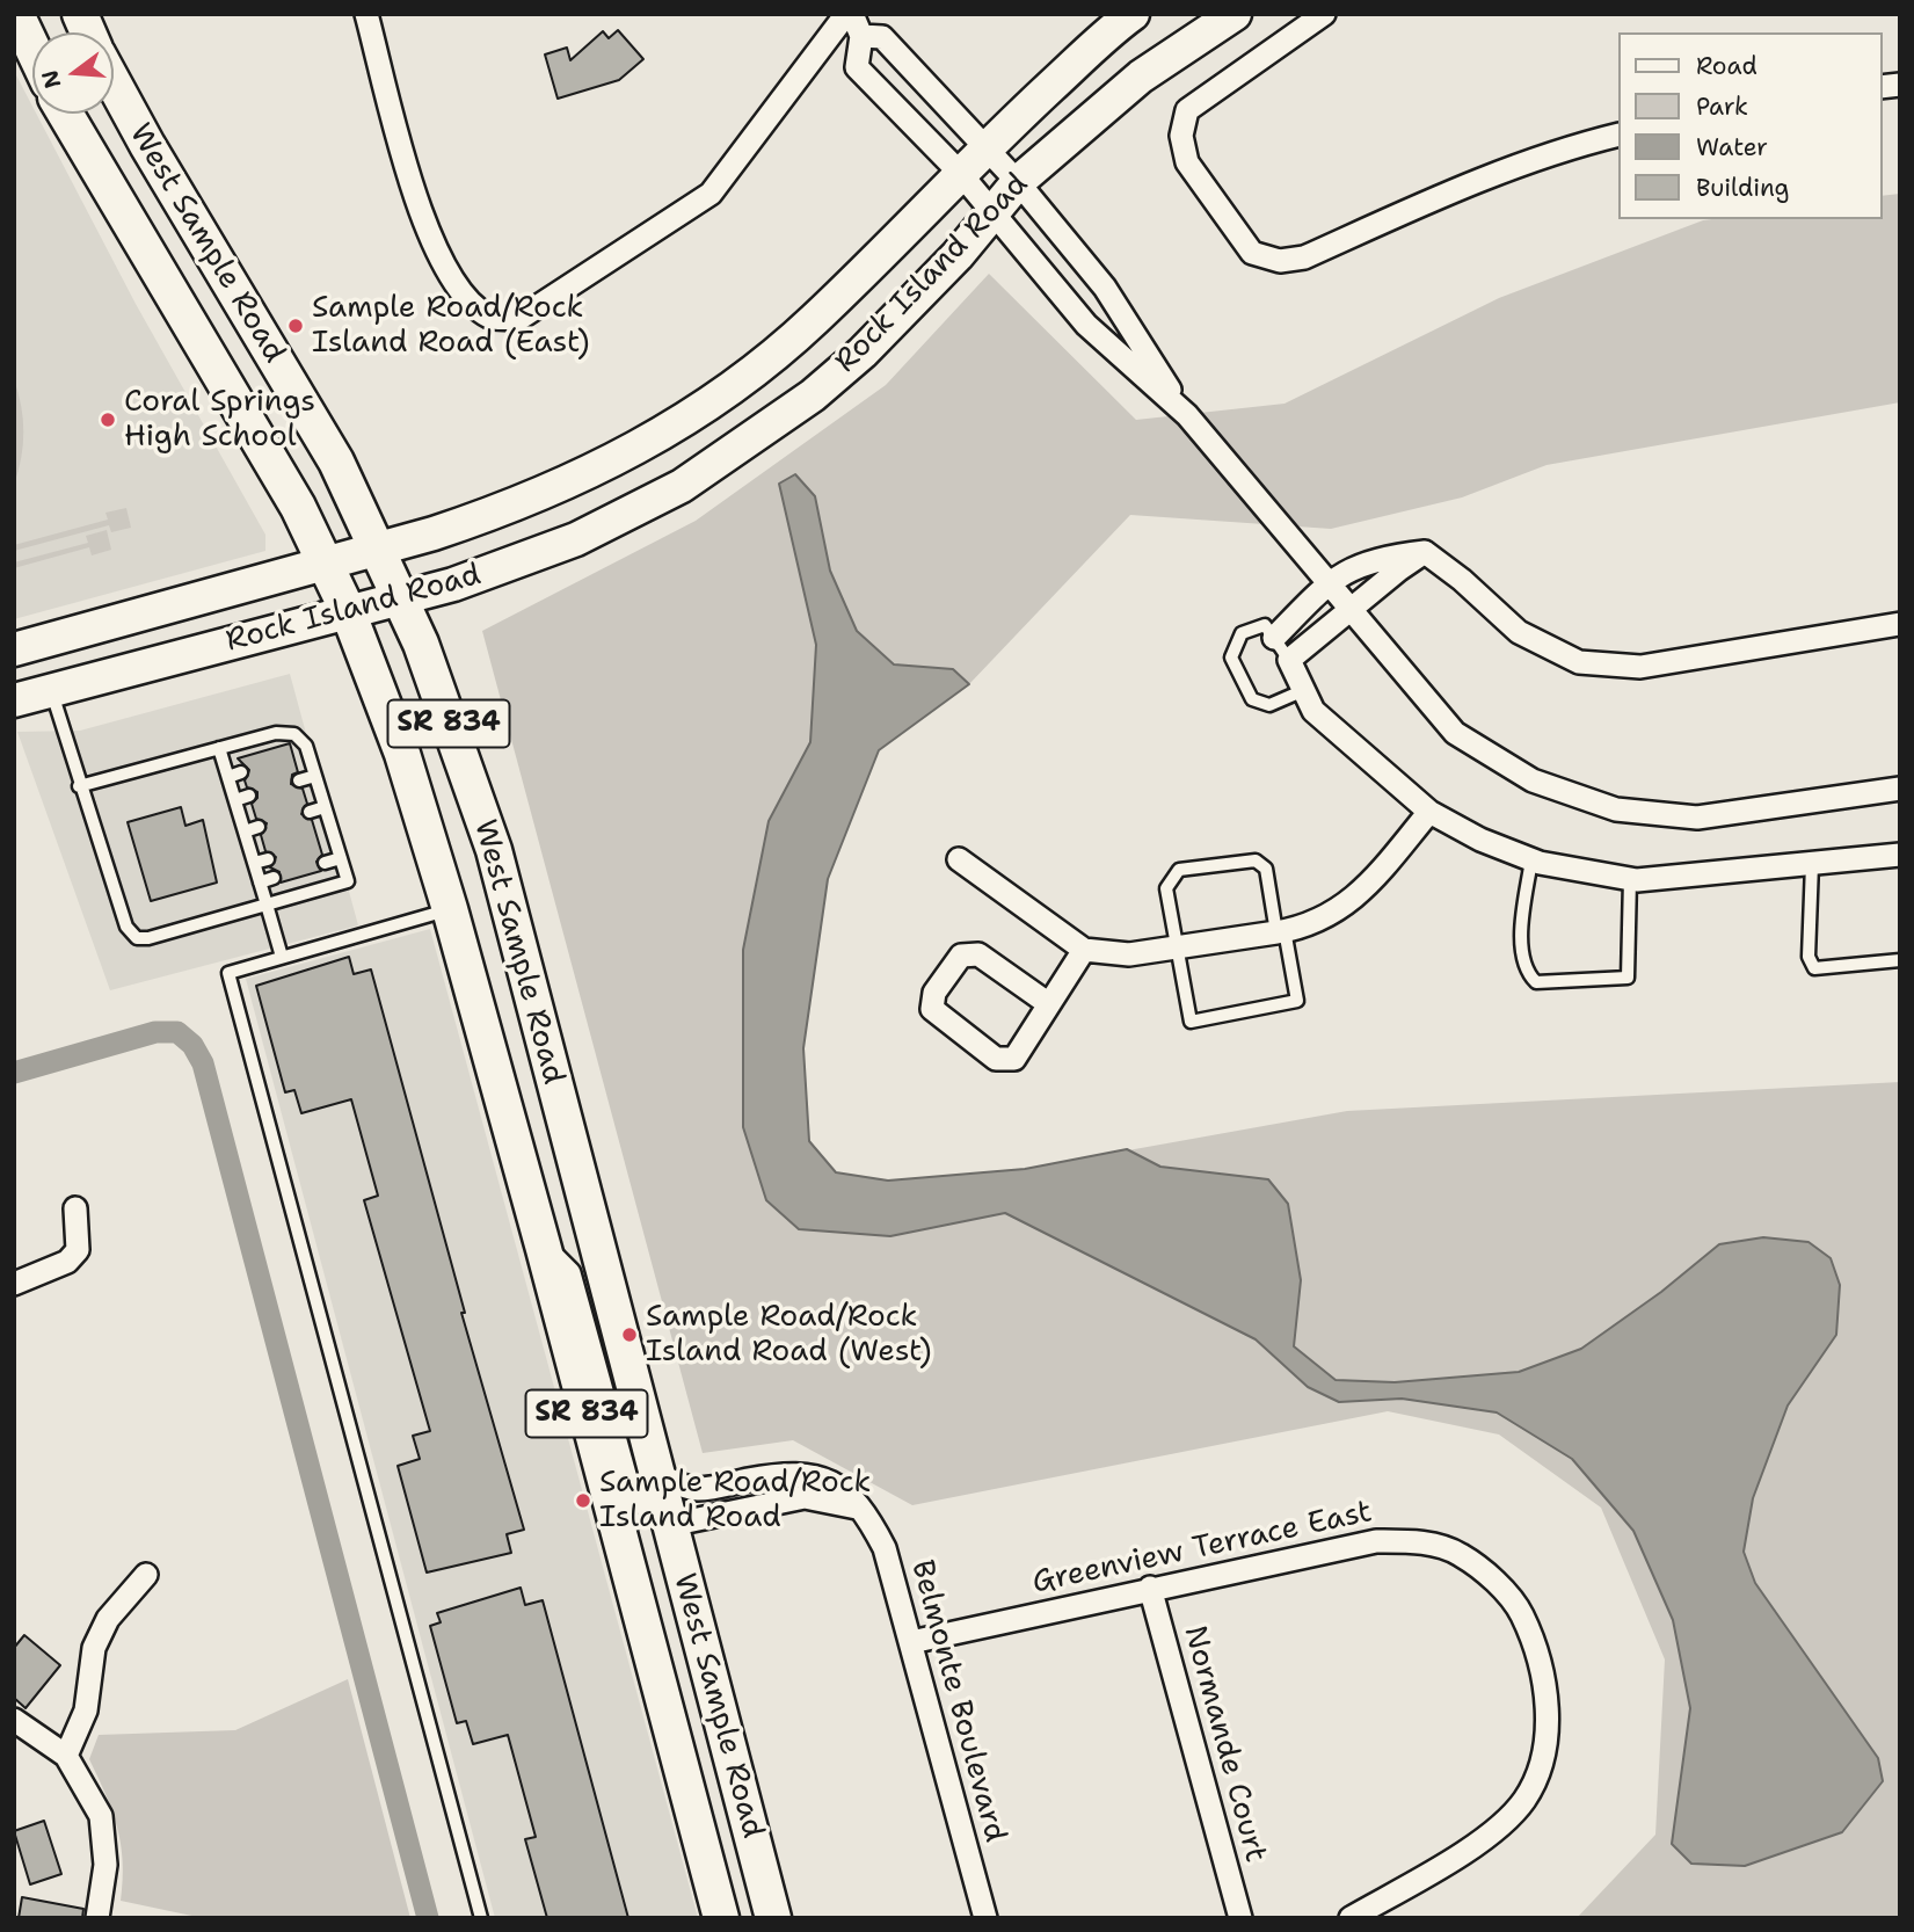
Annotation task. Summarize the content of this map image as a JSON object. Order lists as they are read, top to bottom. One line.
{"streets":{"main road":["West Sample Road","Rock Island Road","SR 834"],"street":["Greenview Terrace East","Belmonte Boulevard","Normande Court"]},"crossings":[["West Sample Road","Rock Island Road"],["West Sample Road","Belmonte Boulevard"],["Greenview Terrace East","Belmonte Boulevard"],["Greenview Terrace East","Normande Court"]],"places":["Sample Road/Rock Island Road (East)","Coral Springs High School","Sample Road/Rock Island Road (West)","Sample Road/Rock Island Road"],"legend":["Road","Park","Water","Building"],"north":"left"}
